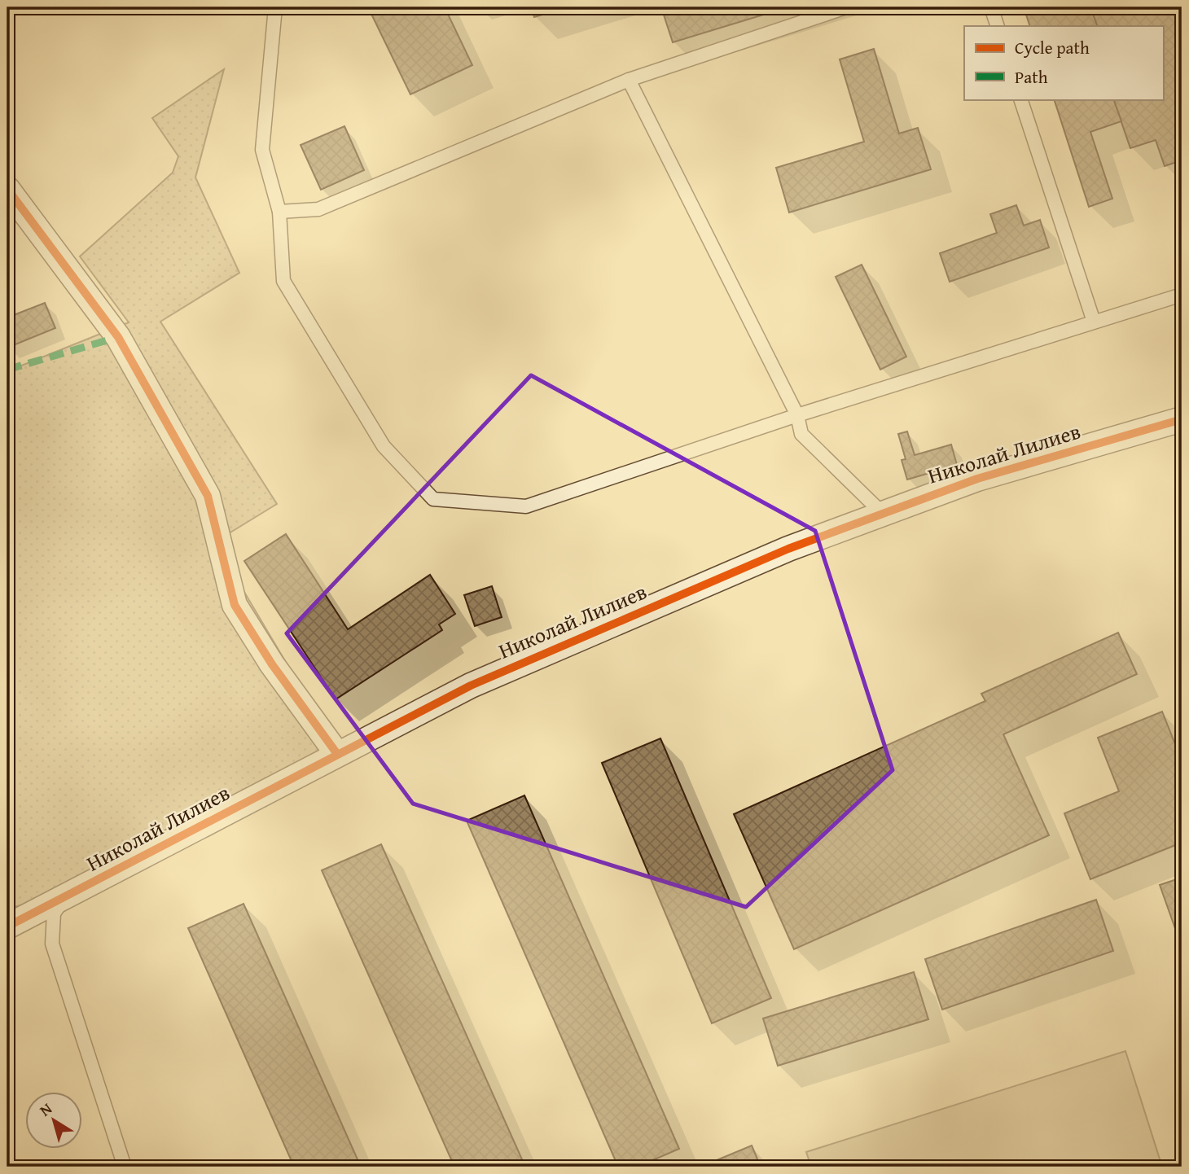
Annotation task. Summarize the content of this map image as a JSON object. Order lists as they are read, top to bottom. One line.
{"streets":{"street":["Николай Лилиев"]},"legend":["Cycle path","Path"],"north":"top left"}
